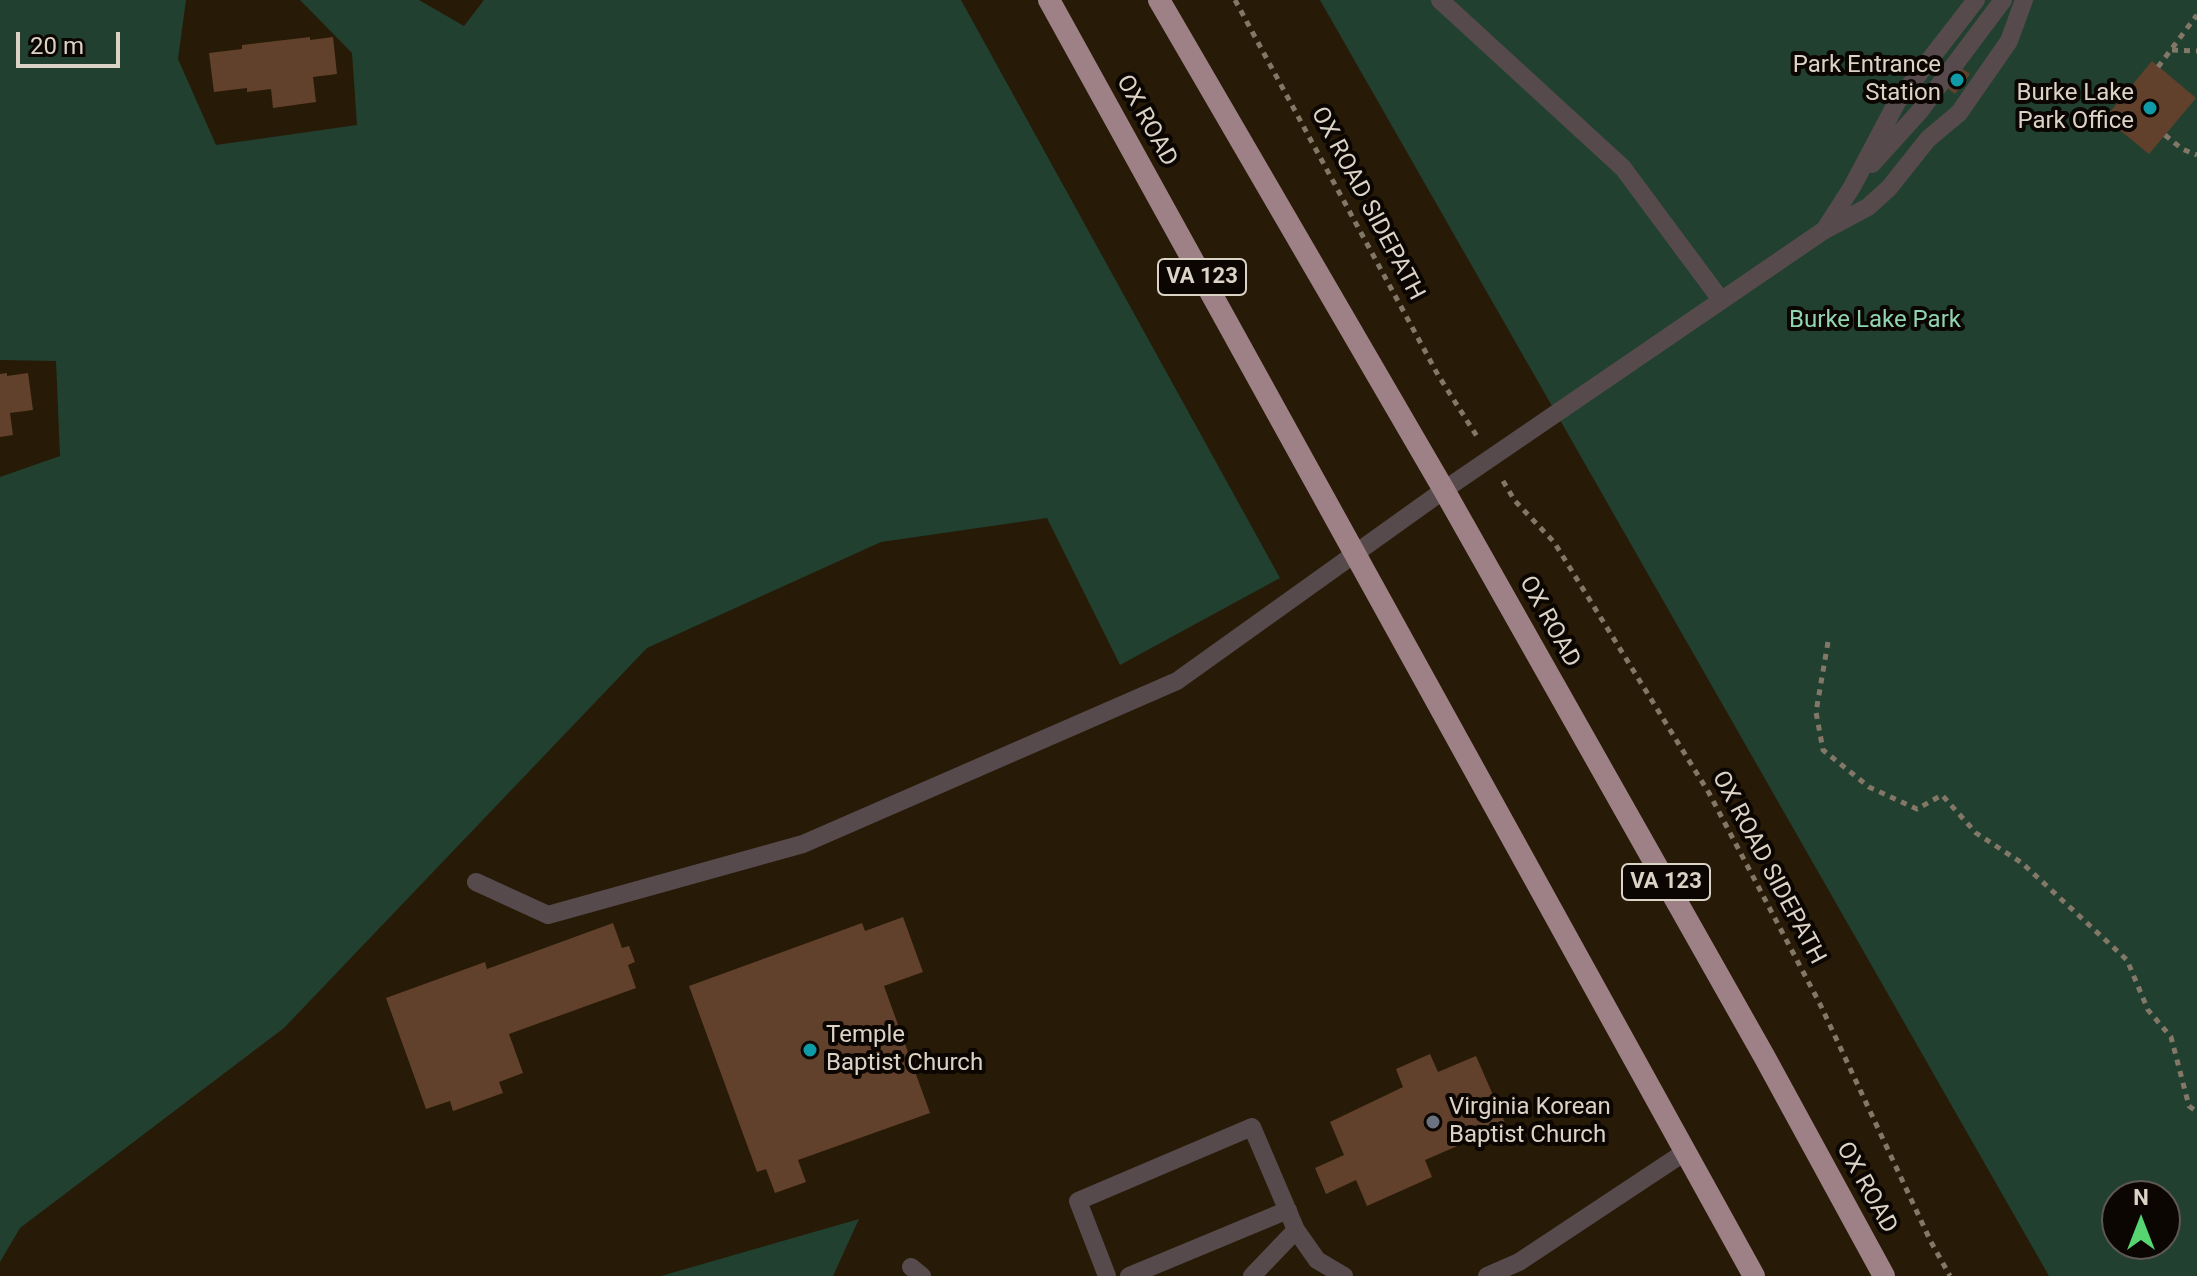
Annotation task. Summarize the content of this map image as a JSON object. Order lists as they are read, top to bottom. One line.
{"streets":{"highway":["OX ROAD","VA 123"],"path":["OX ROAD SIDEPATH"]},"parks":["Burke Lake Park"],"places":["Park Entrance Station","Burke Lake Park Office","Temple Baptist Church","Virginia Korean Baptist Church"],"scale_bar":"20 m","north":"top"}
